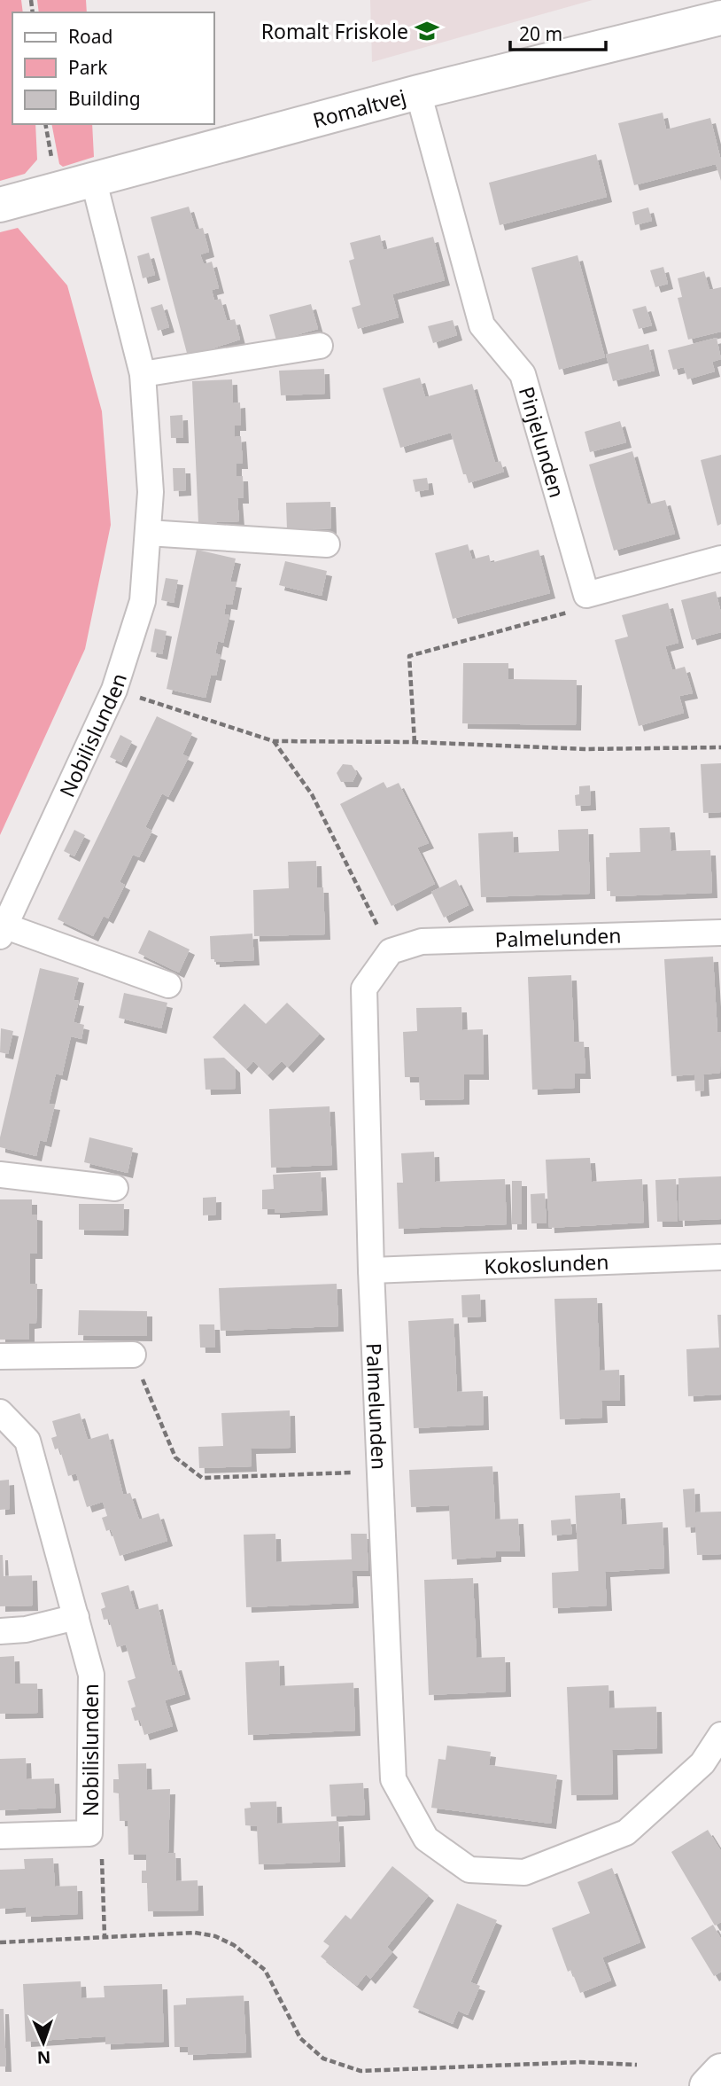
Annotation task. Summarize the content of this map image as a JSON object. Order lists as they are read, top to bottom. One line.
{"streets":{"street":["Romaltvej","Pinjelunden","Nobilislunden","Palmelunden","Kokoslunden"]},"crossings":[["Romaltvej","Pinjelunden"],["Romaltvej","Nobilislunden"],["Palmelunden","Kokoslunden"]],"places":{"school or university":["Romalt Friskole"]},"legend":["Road","Park","Building"],"scale_bar":"20 m","north":"bottom"}
